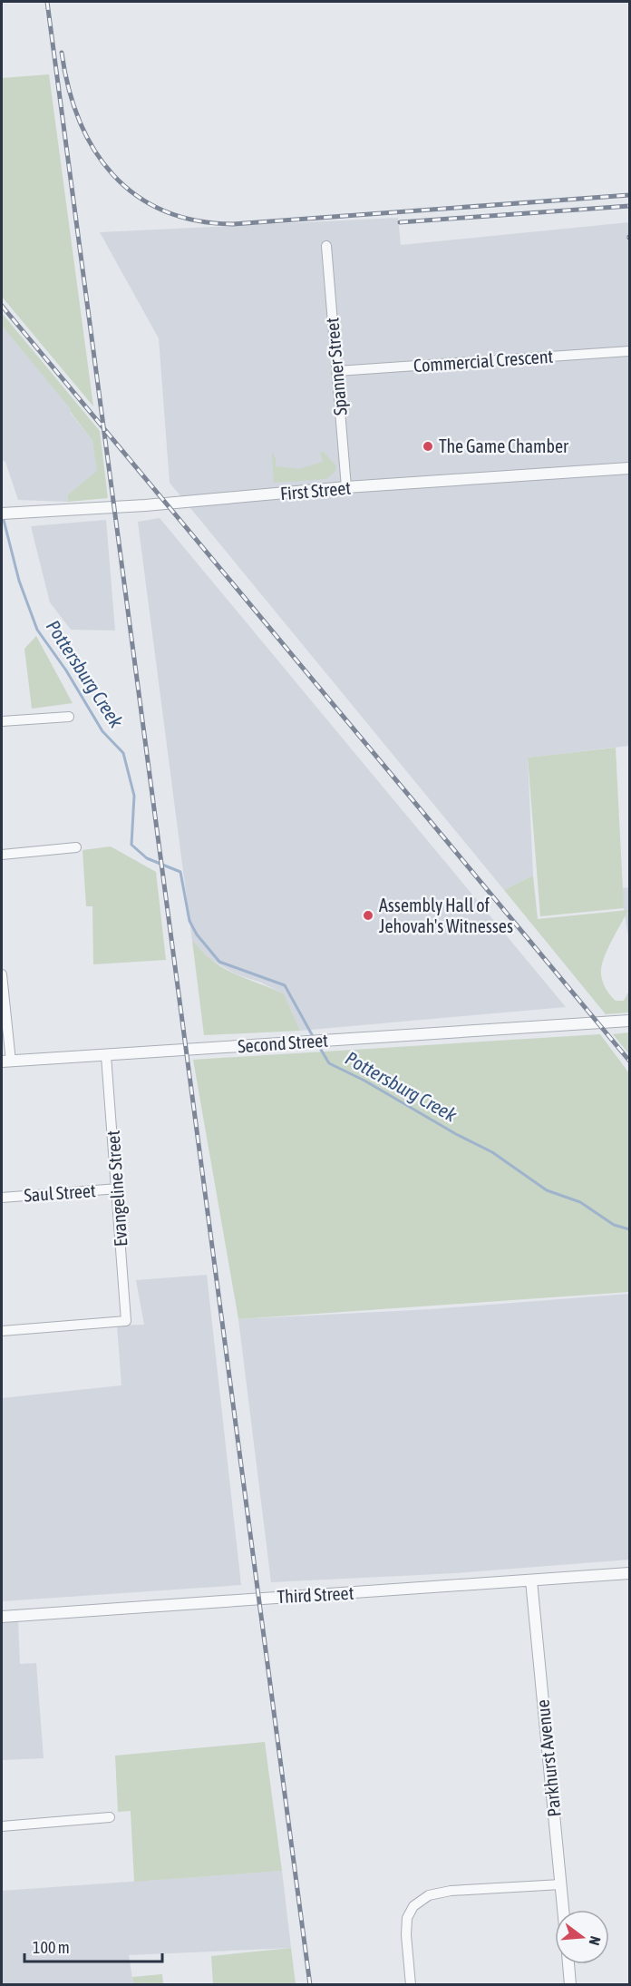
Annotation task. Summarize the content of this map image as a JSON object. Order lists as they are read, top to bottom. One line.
{"streets":{"street":["Commercial Crescent","Spanner Street","First Street","Second Street","Evangeline Street","Saul Street","Third Street","Parkhurst Avenue"]},"crossings":[["Commercial Crescent","Spanner Street"],["Spanner Street","First Street"],["Second Street","Evangeline Street"],["Evangeline Street","Saul Street"],["Third Street","Parkhurst Avenue"]],"water":["Pottersburg Creek"],"places":["The Game Chamber","Assembly Hall of Jehovah's Witnesses"],"scale_bar":"100 m","north":"right"}
